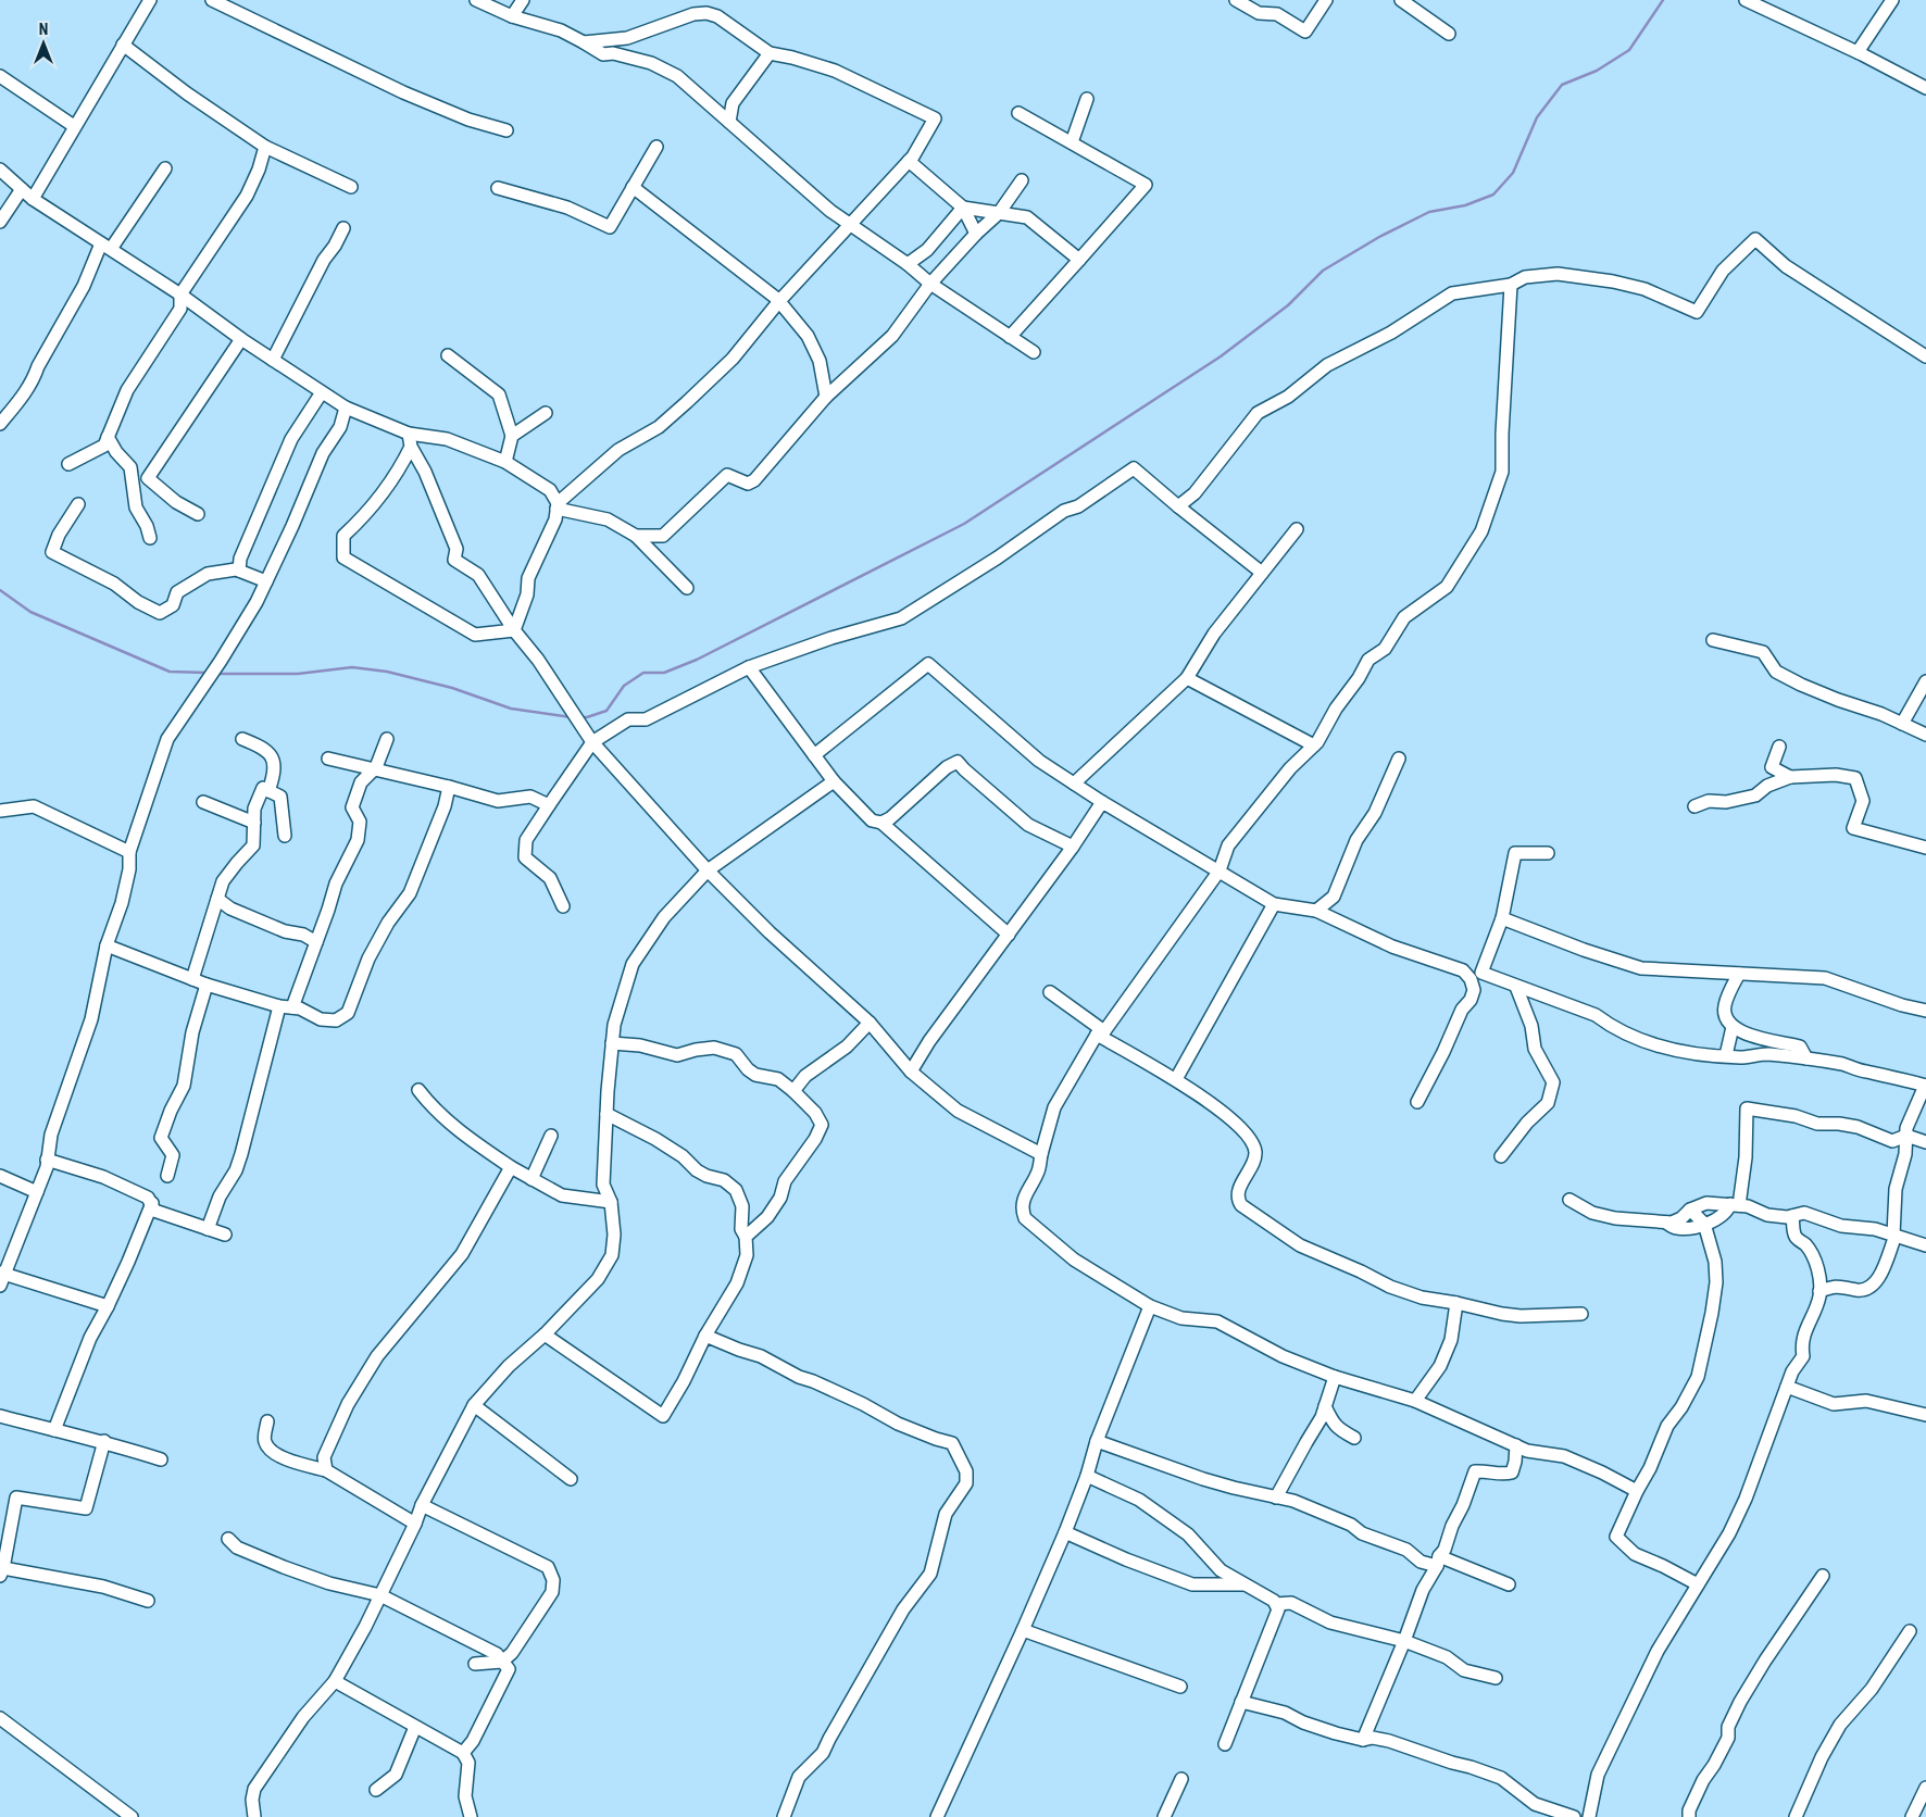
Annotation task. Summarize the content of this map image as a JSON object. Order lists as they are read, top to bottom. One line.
{"north":"top"}
